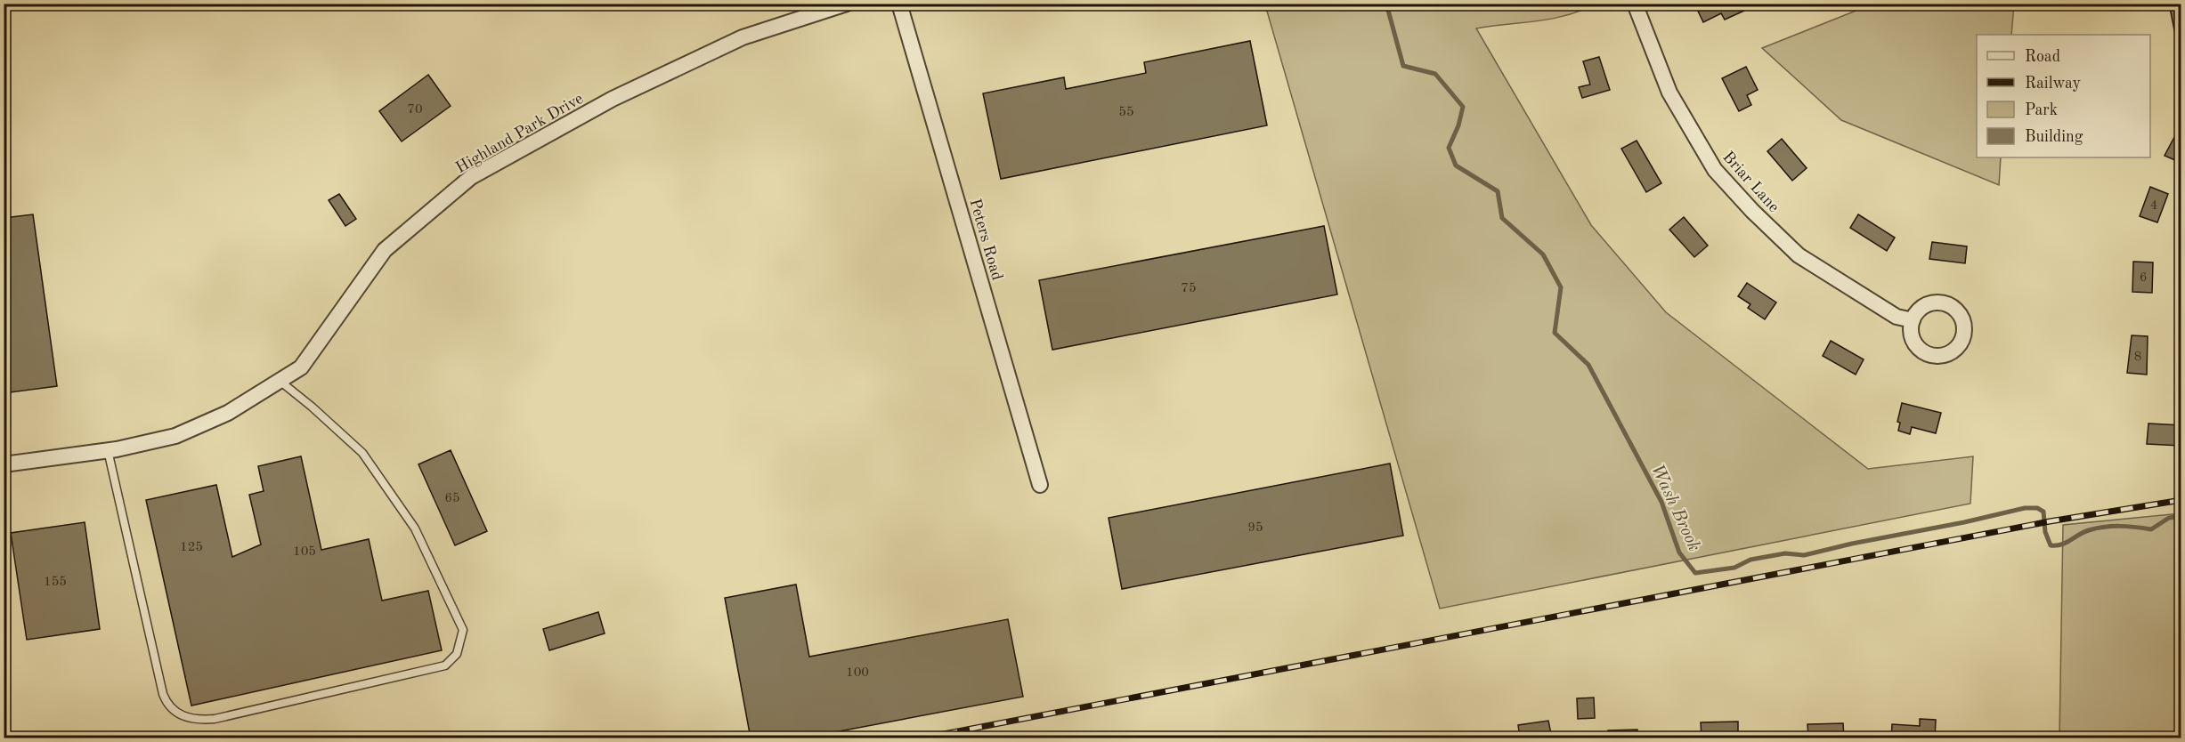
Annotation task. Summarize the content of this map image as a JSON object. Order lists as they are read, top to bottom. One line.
{"streets":{"street":["Highland Park Drive","Briar Lane","Peters Road"]},"water":["Wash Brook"],"house_numbers":["70","55","4","6","75","8","65","95","125","105","155","100"],"legend":["Road","Railway","Park","Building"]}
